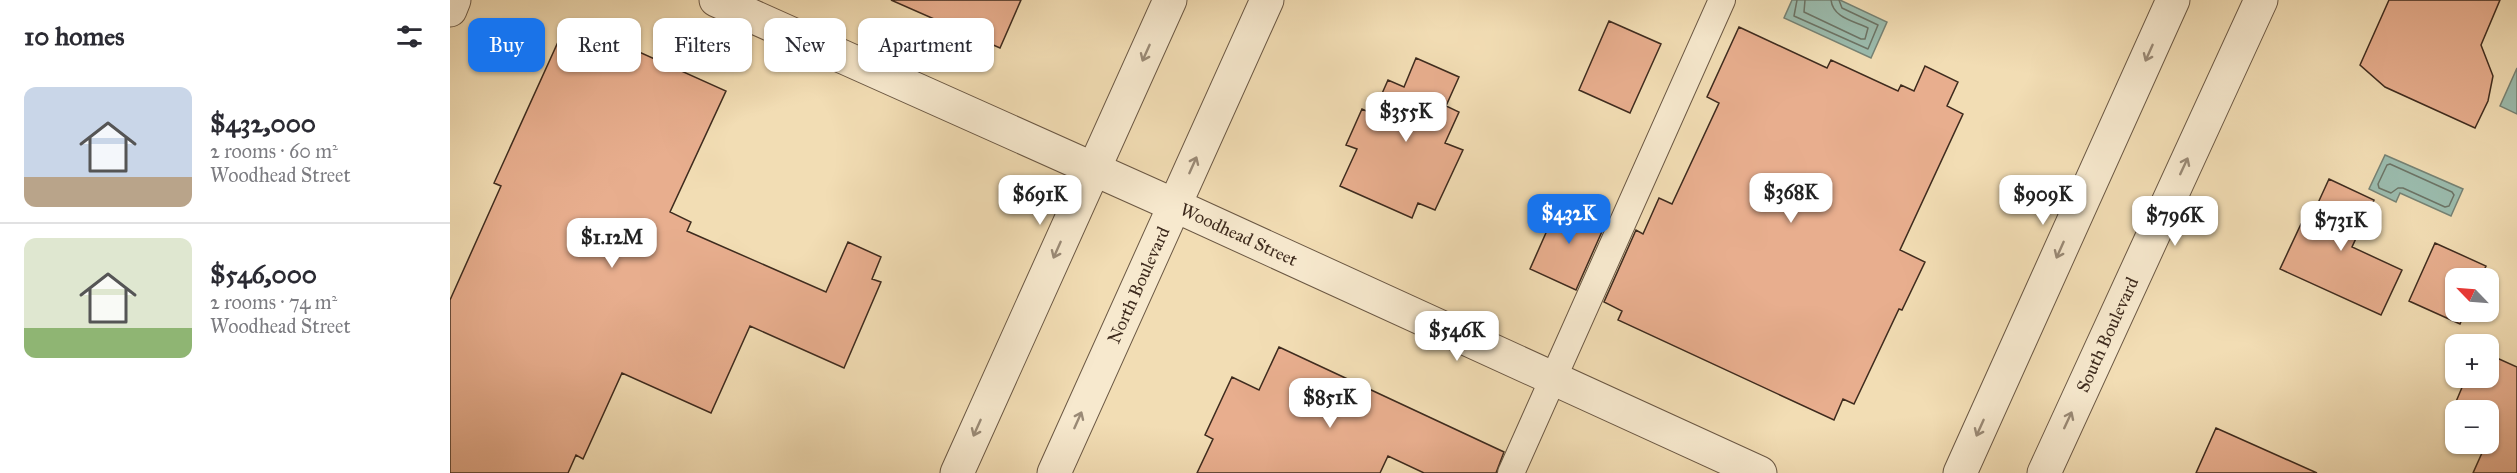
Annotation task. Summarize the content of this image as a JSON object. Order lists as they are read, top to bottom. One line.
{"streets":{"street":["Woodhead Street","North Boulevard","South Boulevard"]},"crossings":[["Woodhead Street","North Boulevard"]],"north":"top left","page":{"heading":"10 homes","chip":["Buy","Rent","Filters","New","Apartment"],"list":[{"name":"$432,000","note":"2 rooms · 60 m² · Woodhead Street"},{"name":"$546,000","note":"2 rooms · 74 m² · Woodhead Street"}],"price":["$355K","$368K","$691K","$909K","$432K","$796K","$731K","$1.12M","$546K","$851K"],"map_buttons":["+","−"]}}
